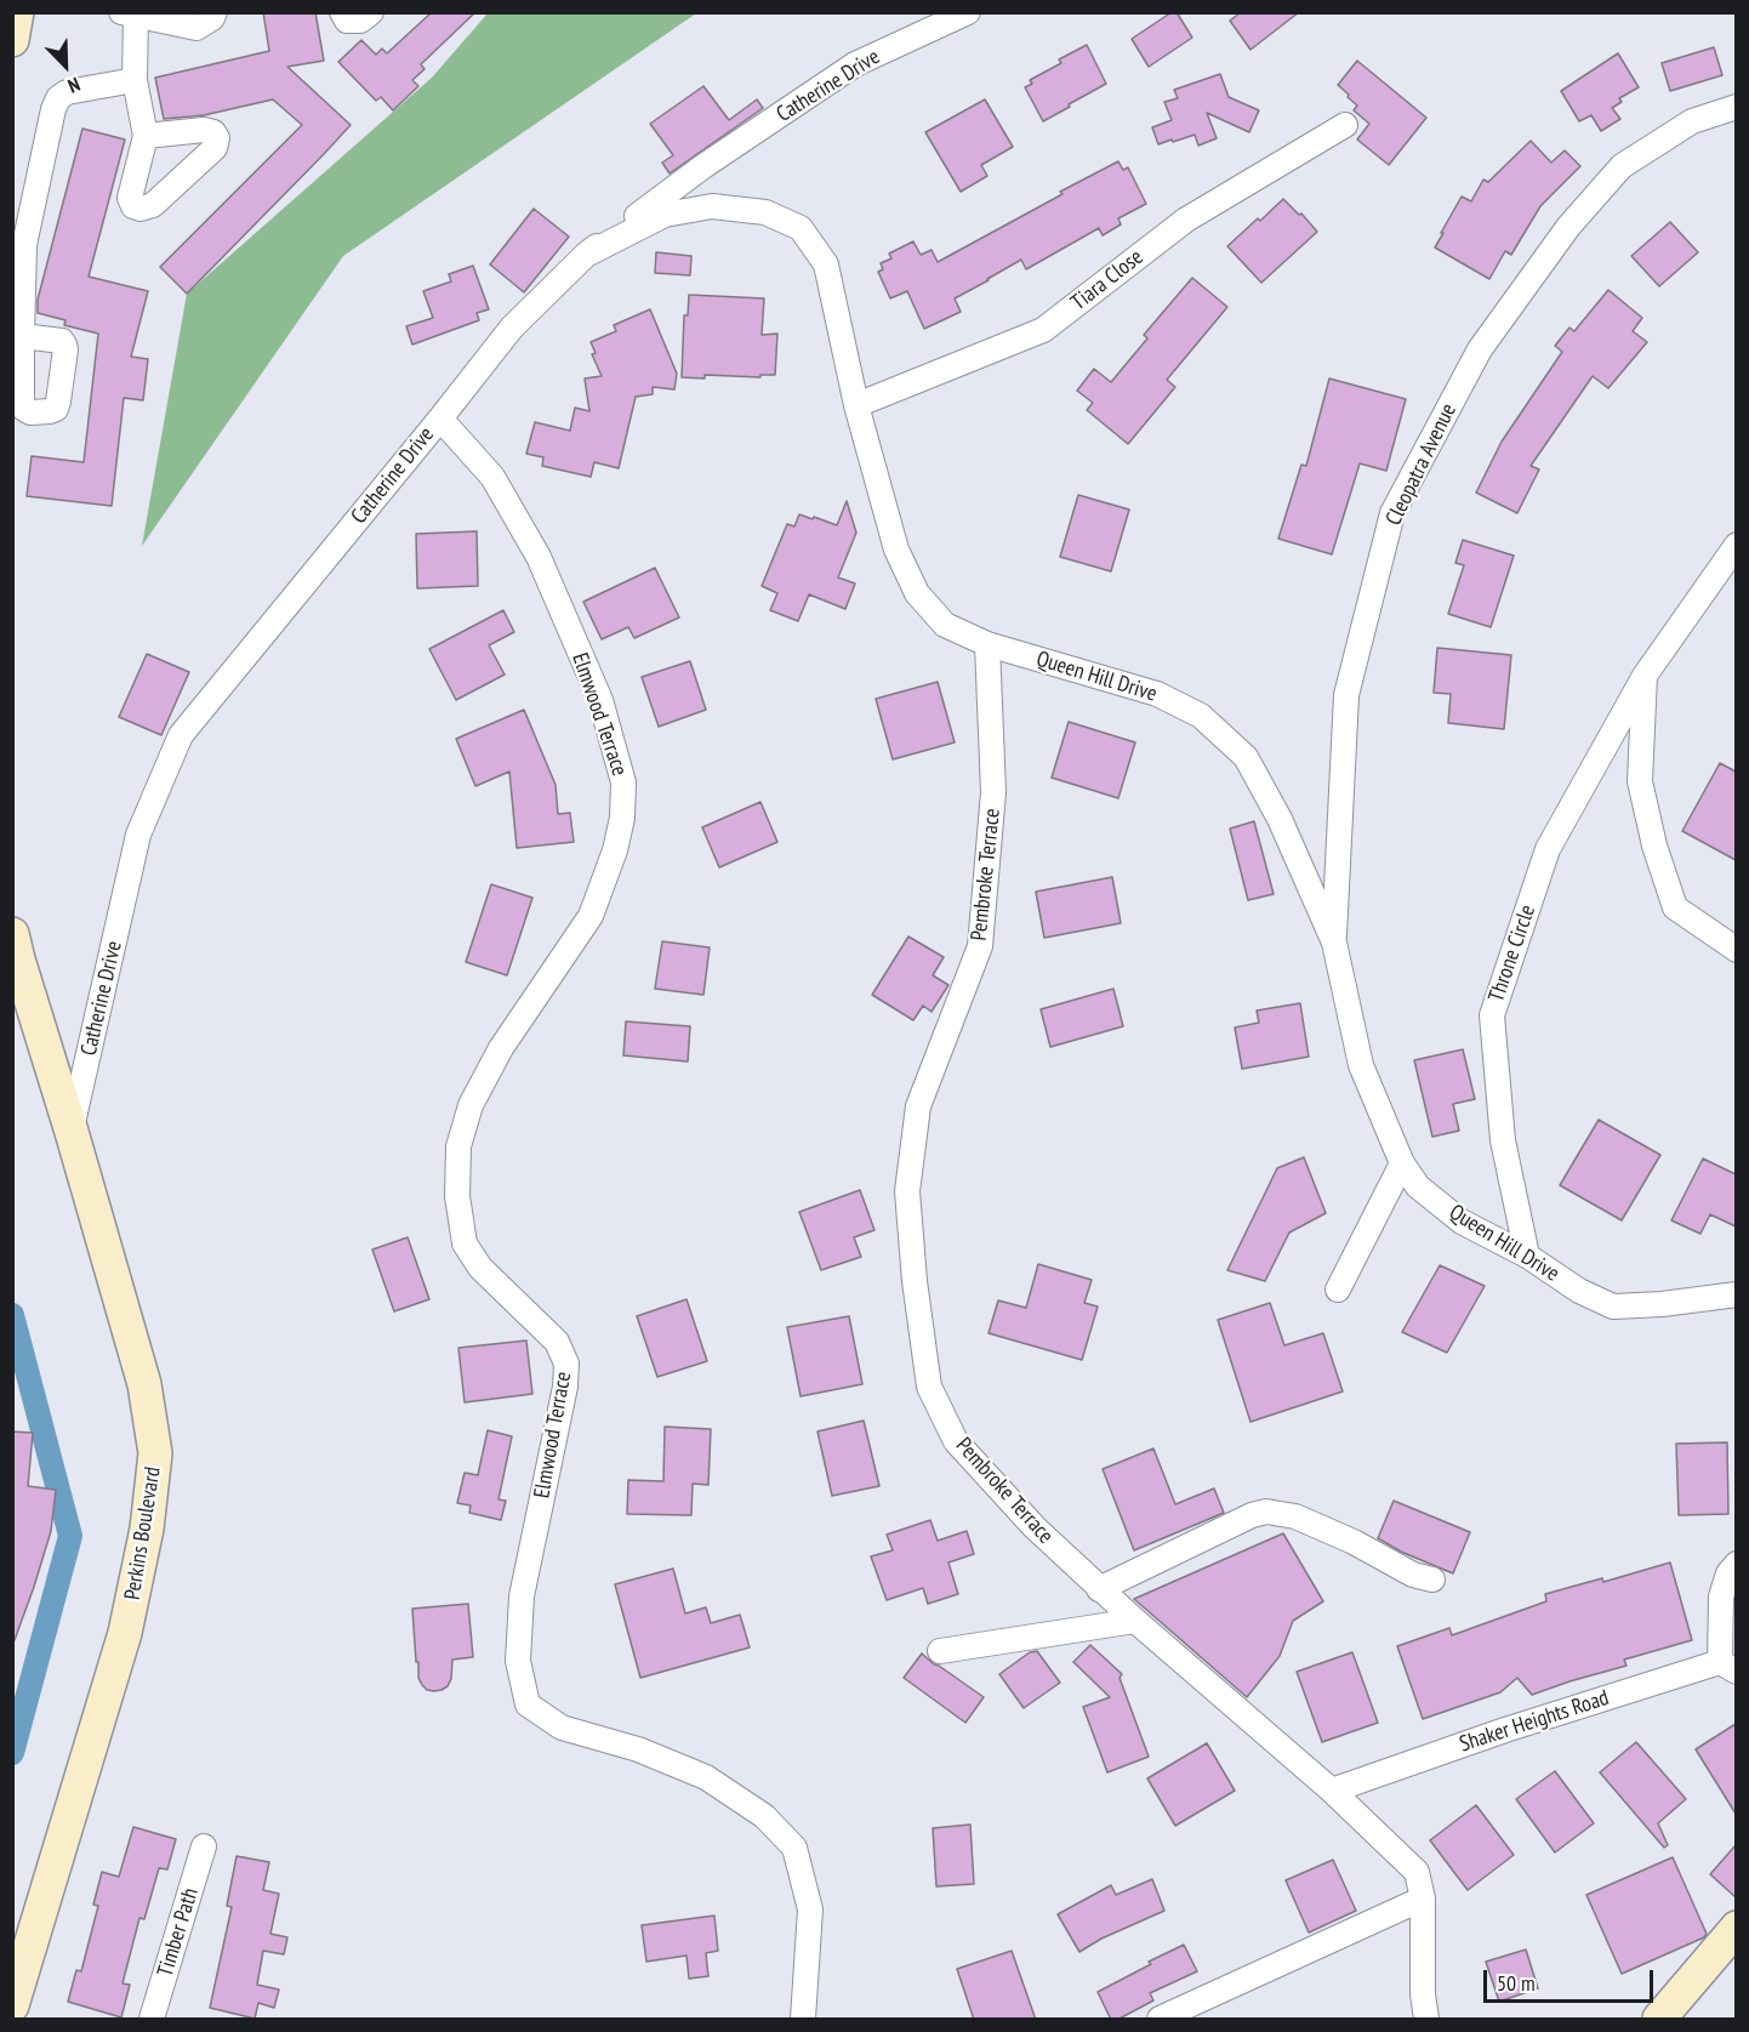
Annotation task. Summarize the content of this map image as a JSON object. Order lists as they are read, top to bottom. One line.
{"streets":{"street":["Catherine Drive","Tiara Close","Cleopatra Avenue","Queen Hill Drive","Elmwood Terrace","Pembroke Terrace","Throne Circle","Perkins Boulevard","Shaker Heights Road","Timber Path"]},"crossings":[["Catherine Drive","Queen Hill Drive"],["Catherine Drive","Elmwood Terrace"],["Catherine Drive","Perkins Boulevard"],["Tiara Close","Queen Hill Drive"],["Cleopatra Avenue","Queen Hill Drive"],["Queen Hill Drive","Pembroke Terrace"],["Queen Hill Drive","Throne Circle"],["Pembroke Terrace","Shaker Heights Road"]],"scale_bar":"50 m","north":"bottom right"}
